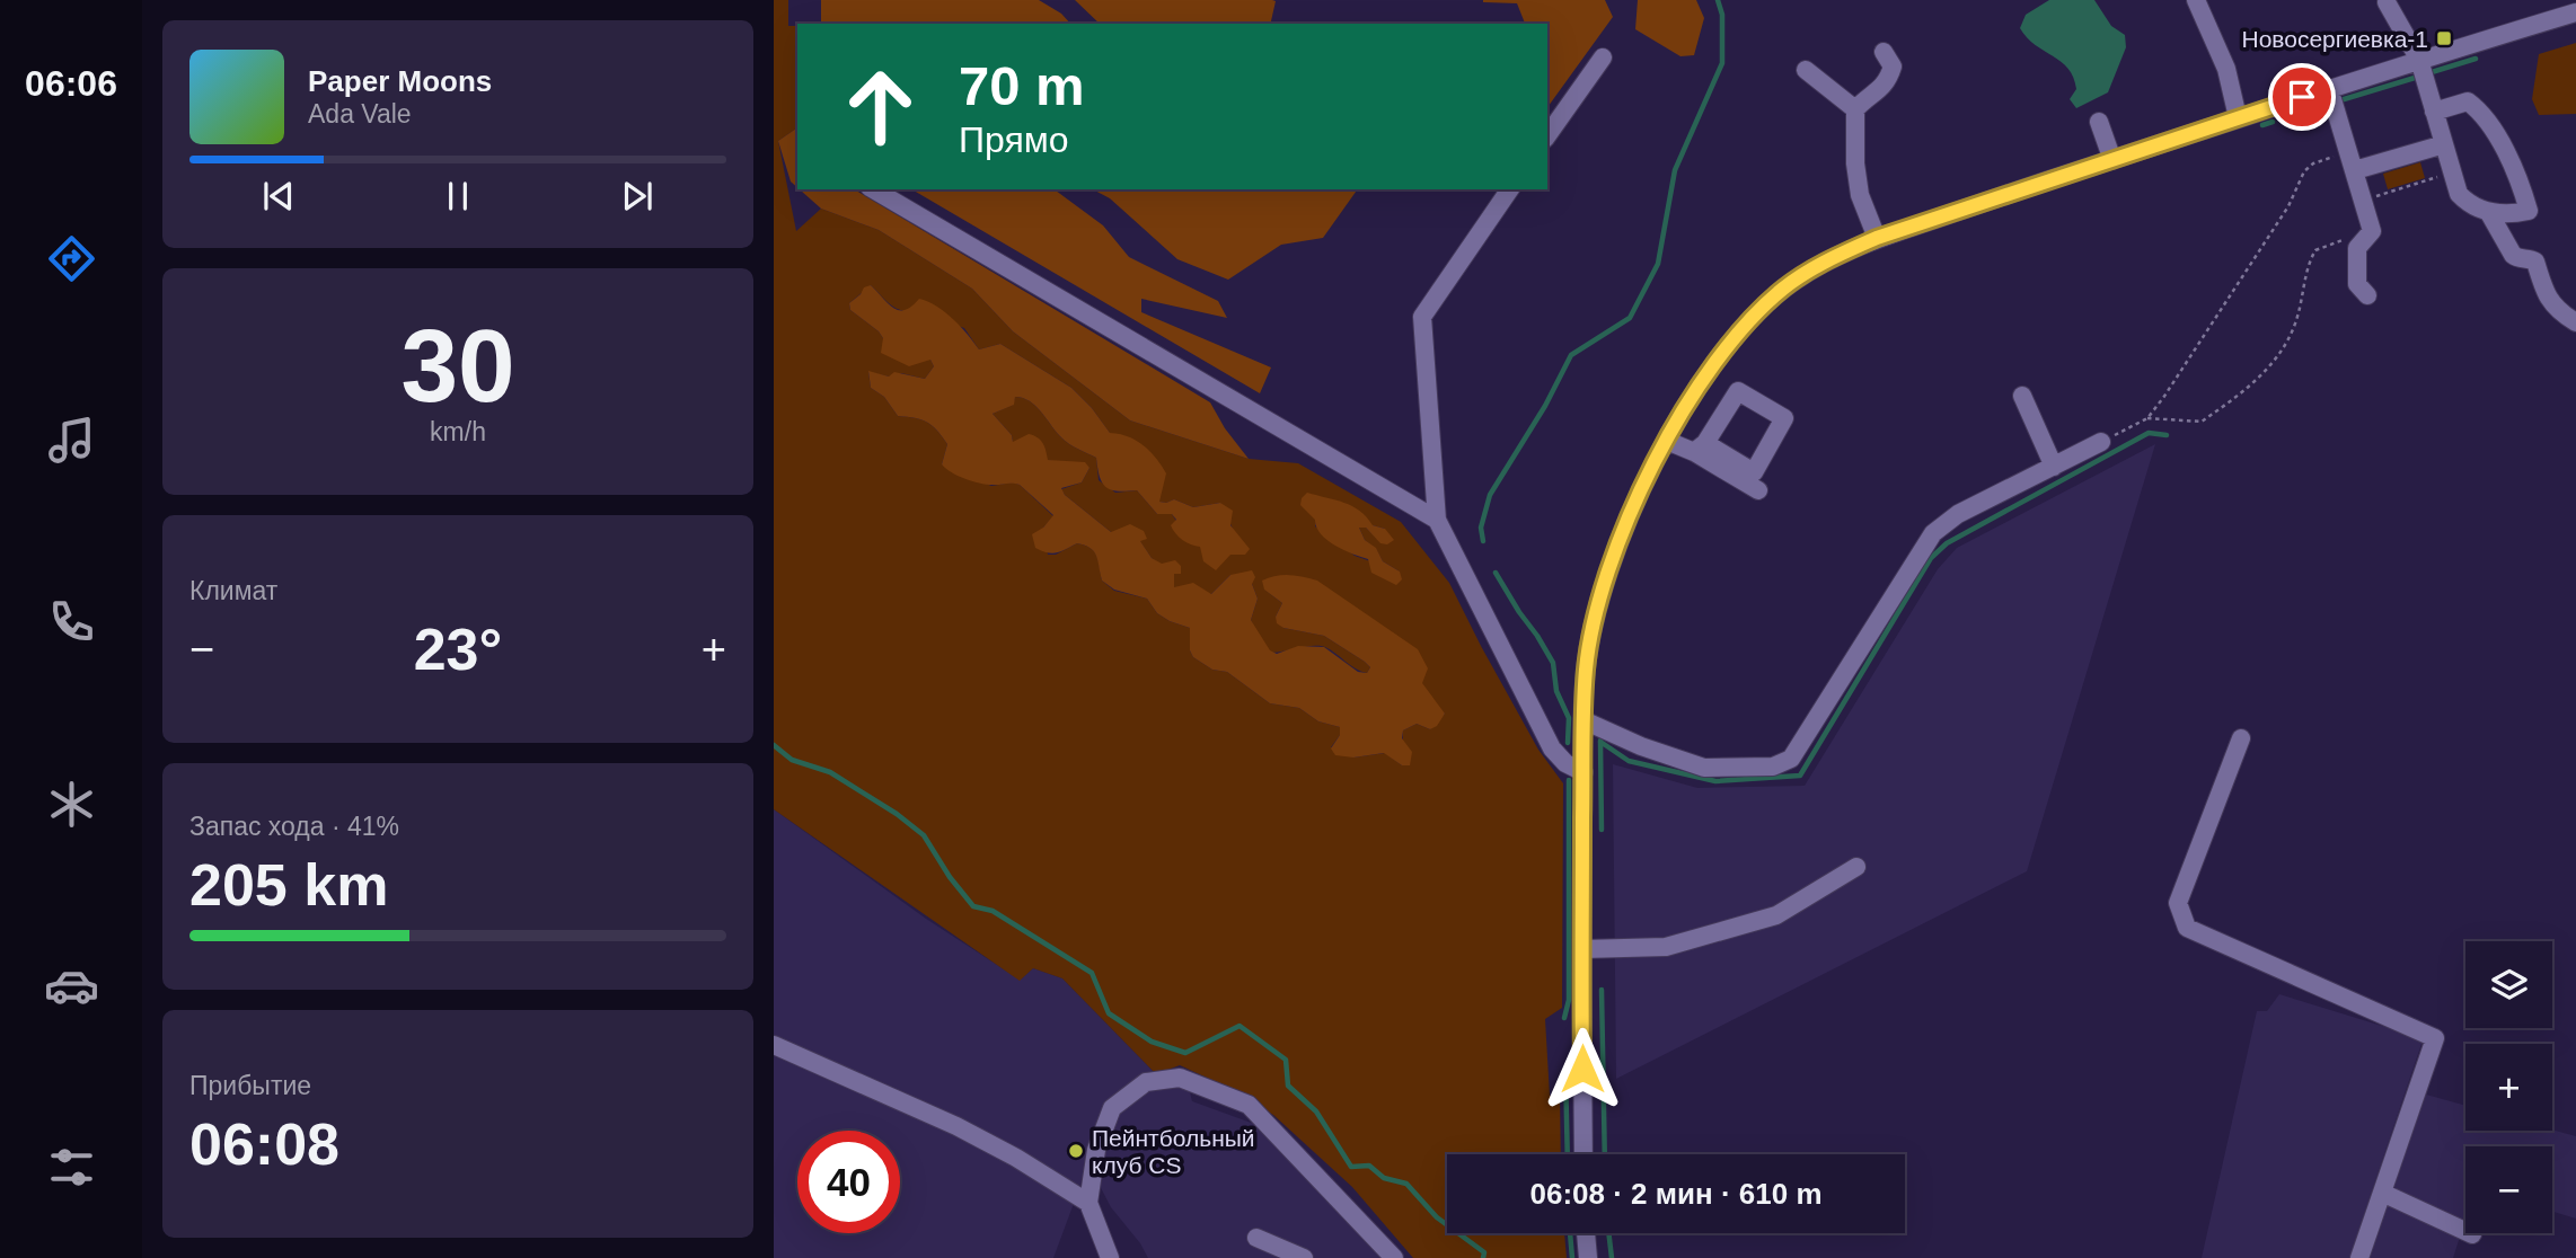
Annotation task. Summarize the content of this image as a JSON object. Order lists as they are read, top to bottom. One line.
{"places":{"transit":["Новосергиевка-1"],"other":["Пейнтбольный клуб CS"]},"page":{"tabs":"06:06","turn":["70 m","Прямо"],"song":["Paper Moons","Ada Vale"],"tile":[["30","km/h"],"Климат",["Запас хода · 41%","205 km"],["Прибытие","06:08"]],"heat":["−","23°","+"],"map_buttons":["+","−"],"limit":"40","trip":"06:08 · 2 мин · 610 m"}}
